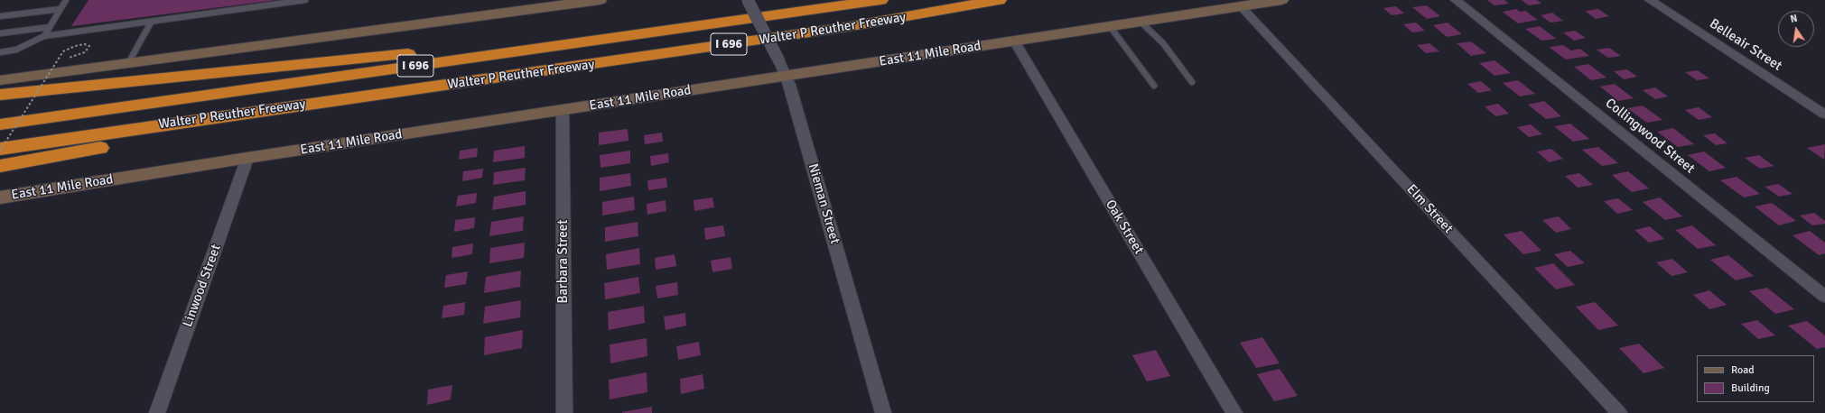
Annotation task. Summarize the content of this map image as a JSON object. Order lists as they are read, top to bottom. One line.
{"streets":{"highway":["Walter P Reuther Freeway","I 696"],"main road":["East 11 Mile Road"],"street":["Belleair Street","Collingwood Street","Nieman Street","Elm Street","Oak Street","Barbara Street","Linwood Street"]},"crossings":[["East 11 Mile Road","Nieman Street"],["East 11 Mile Road","Elm Street"],["East 11 Mile Road","Oak Street"],["East 11 Mile Road","Barbara Street"],["East 11 Mile Road","Linwood Street"]],"legend":["Road","Building"],"north":"top"}
